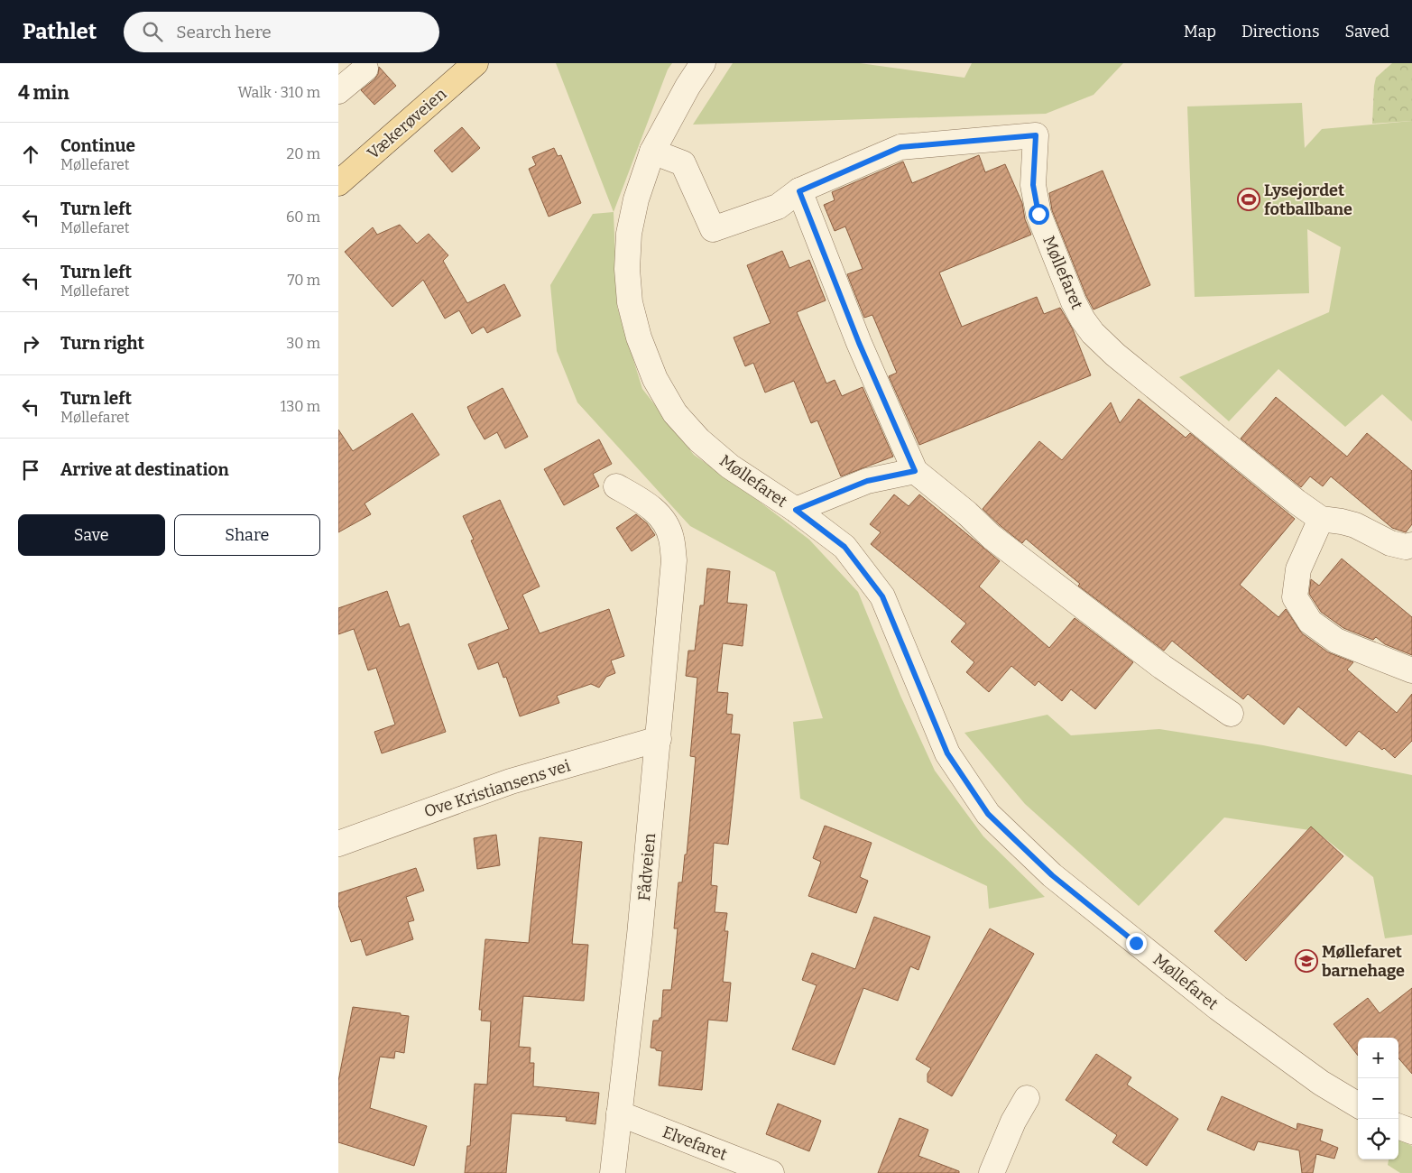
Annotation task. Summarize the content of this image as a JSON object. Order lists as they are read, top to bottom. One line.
{"streets":{"main road":["Vækerøveien"],"street":["Møllefaret","Ove Kristiansens vei","Fådveien","Elvefaret"]},"crossings":[["Ove Kristiansens vei","Fådveien"],["Fådveien","Elvefaret"]],"places":{"sports":["Lysejordet fotballbane"],"school or university":["Møllefaret barnehage"]},"page":{"header":"Pathlet","search":"Search here","nav":["Map","Directions","Saved"],"heading":["4 min","Walk · 310 m"],"list":[["Continue","Møllefaret","20 m"],["Turn left","Møllefaret","60 m"],["Turn left","Møllefaret","70 m"],["Turn right","30 m"],["Turn left","Møllefaret","130 m"],"Arrive at destination"],"buttons":["Save","Share"],"map_buttons":["+","−"]}}
